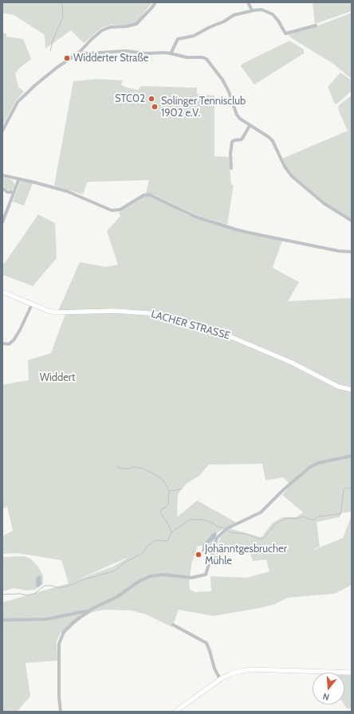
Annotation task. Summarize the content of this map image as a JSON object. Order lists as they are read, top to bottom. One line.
{"streets":{"street":["LACHER STRASSE"]},"parks":["Widdert"],"places":["Widderter Straße","STC02","Solinger Tennisclub 1902 e.V.","Johänntgesbrucher Mühle"],"north":"bottom"}
